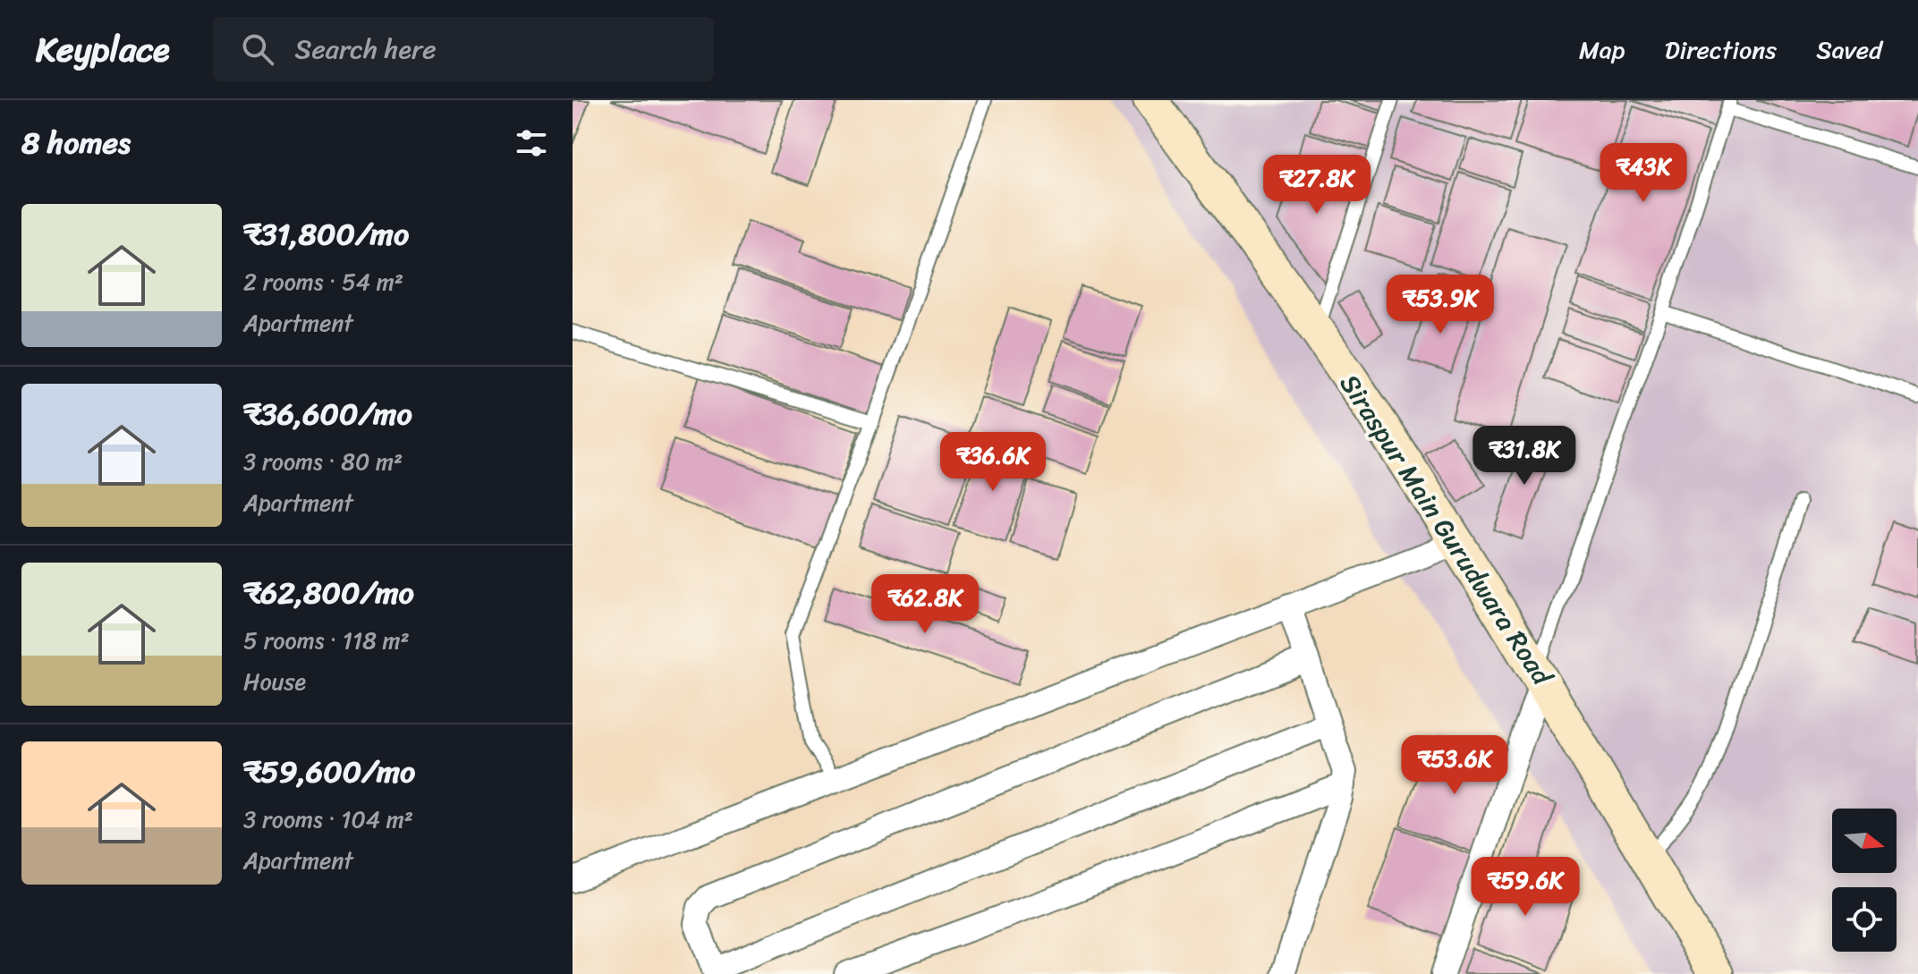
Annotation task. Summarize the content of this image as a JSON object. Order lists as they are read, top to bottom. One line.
{"streets":{"street":["Siraspur Main Gurudwara Road"]},"north":"right","page":{"header":"Keyplace","search":"Search here","nav":["Map","Directions","Saved"],"heading":"8 homes","price":["₹43K","₹27.8K","₹53.9K","₹31.8K","₹36.6K","₹62.8K","₹53.6K","₹59.6K"],"list":[{"name":"₹31,800/mo","note":"2 rooms · 54 m² · Apartment"},{"name":"₹36,600/mo","note":"3 rooms · 80 m² · Apartment"},{"name":"₹62,800/mo","note":"5 rooms · 118 m² · House"},{"name":"₹59,600/mo","note":"3 rooms · 104 m² · Apartment"}]}}
